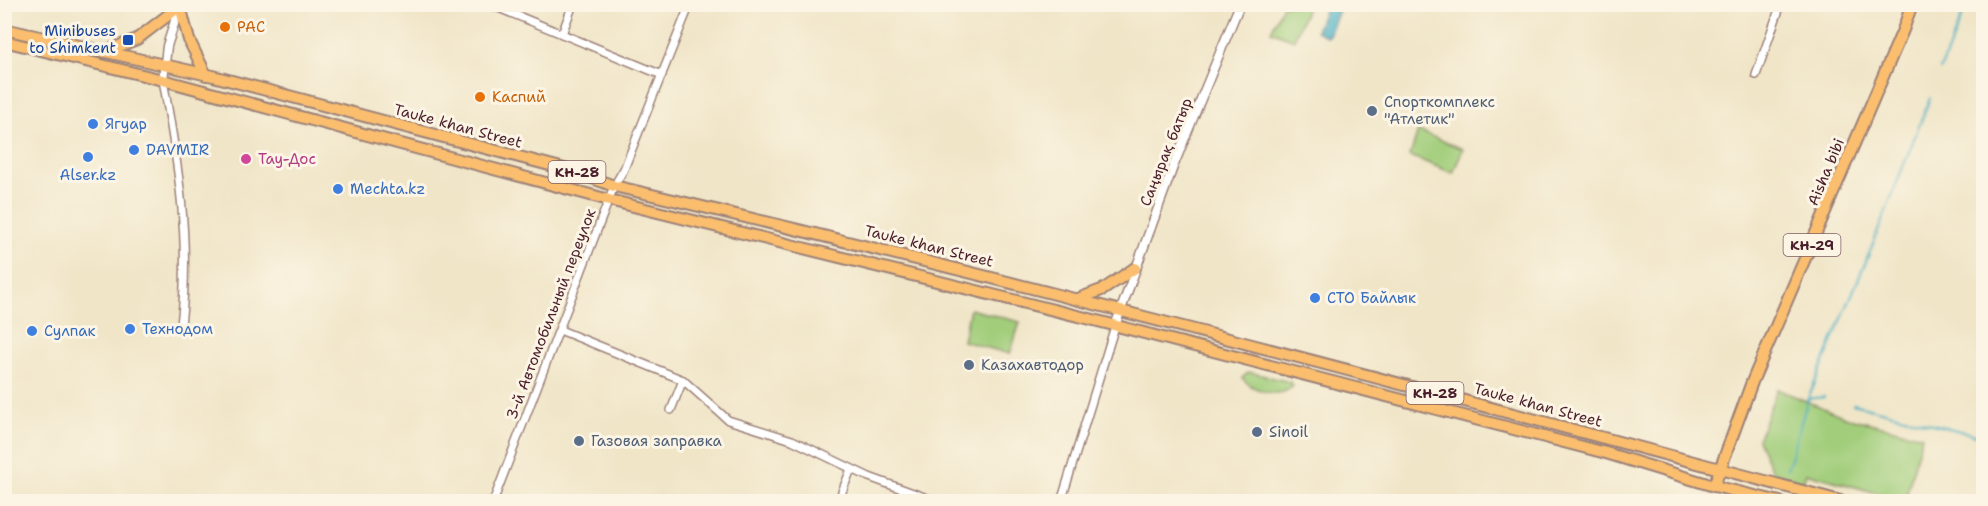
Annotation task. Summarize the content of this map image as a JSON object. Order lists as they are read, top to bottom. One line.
{"streets":{"main road":["Tauke khan Street","КН-28","Aisha bibi","КН-29"],"street":["Саңырақ батыр","3-й Автомобильный переулок"]},"crossings":[["Tauke khan Street","Саңырақ батыр"],["Tauke khan Street","Aisha bibi"],["Tauke khan Street","3-й Автомобильный переулок"]],"places":{"other":["РАС","Каспий","Спорткомплекс \"Атлетик\"","Ягуар","DAVMIR","Alser.kz","Тау-Дос","Mechta.kz","СТО Байлык","Технодом","Сулпак","Казахавтодор","Sinoil","Газовая заправка"],"transit":["Minibuses to Shimkent"]}}
